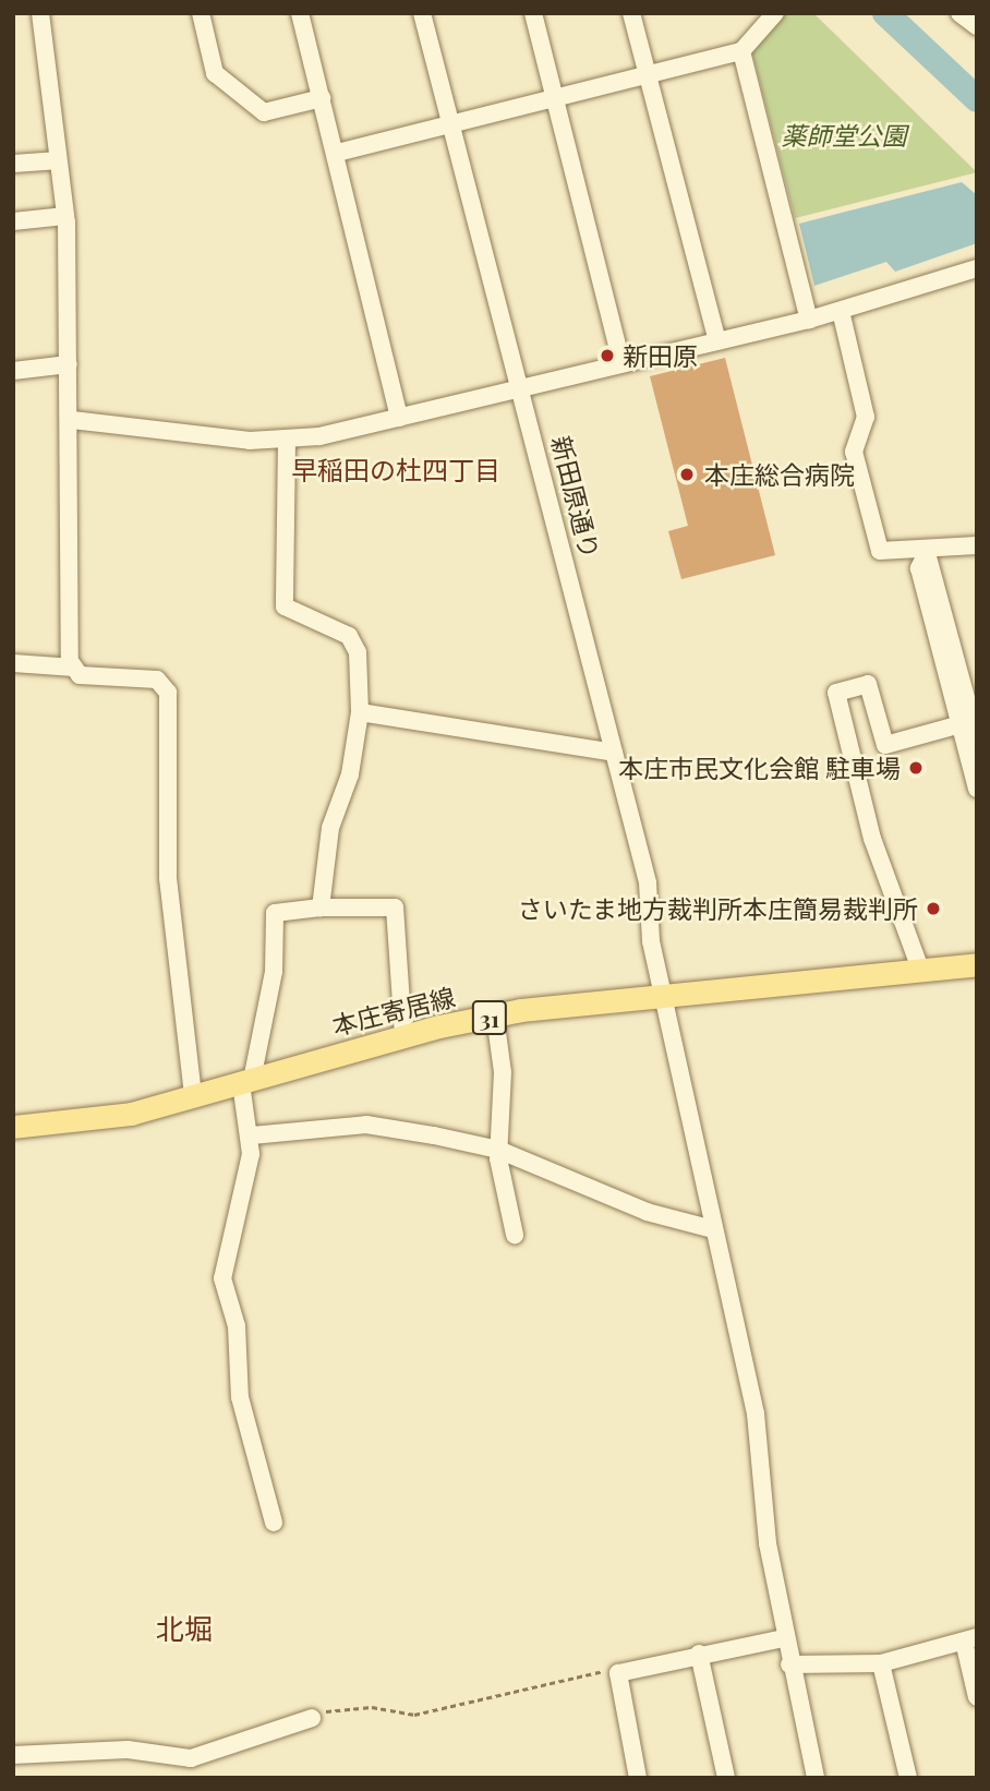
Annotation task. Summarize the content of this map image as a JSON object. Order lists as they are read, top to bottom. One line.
{"streets":{"main road":["本庄寄居線","31"],"street":["新田原通り"]},"crossings":[["新田原通り","本庄寄居線"]],"districts":["早稲田の杜四丁目","北堀"],"parks":["薬師堂公園"],"places":["新田原","本庄総合病院","本庄市民文化会館 駐車場","さいたま地方裁判所本庄簡易裁判所"]}
